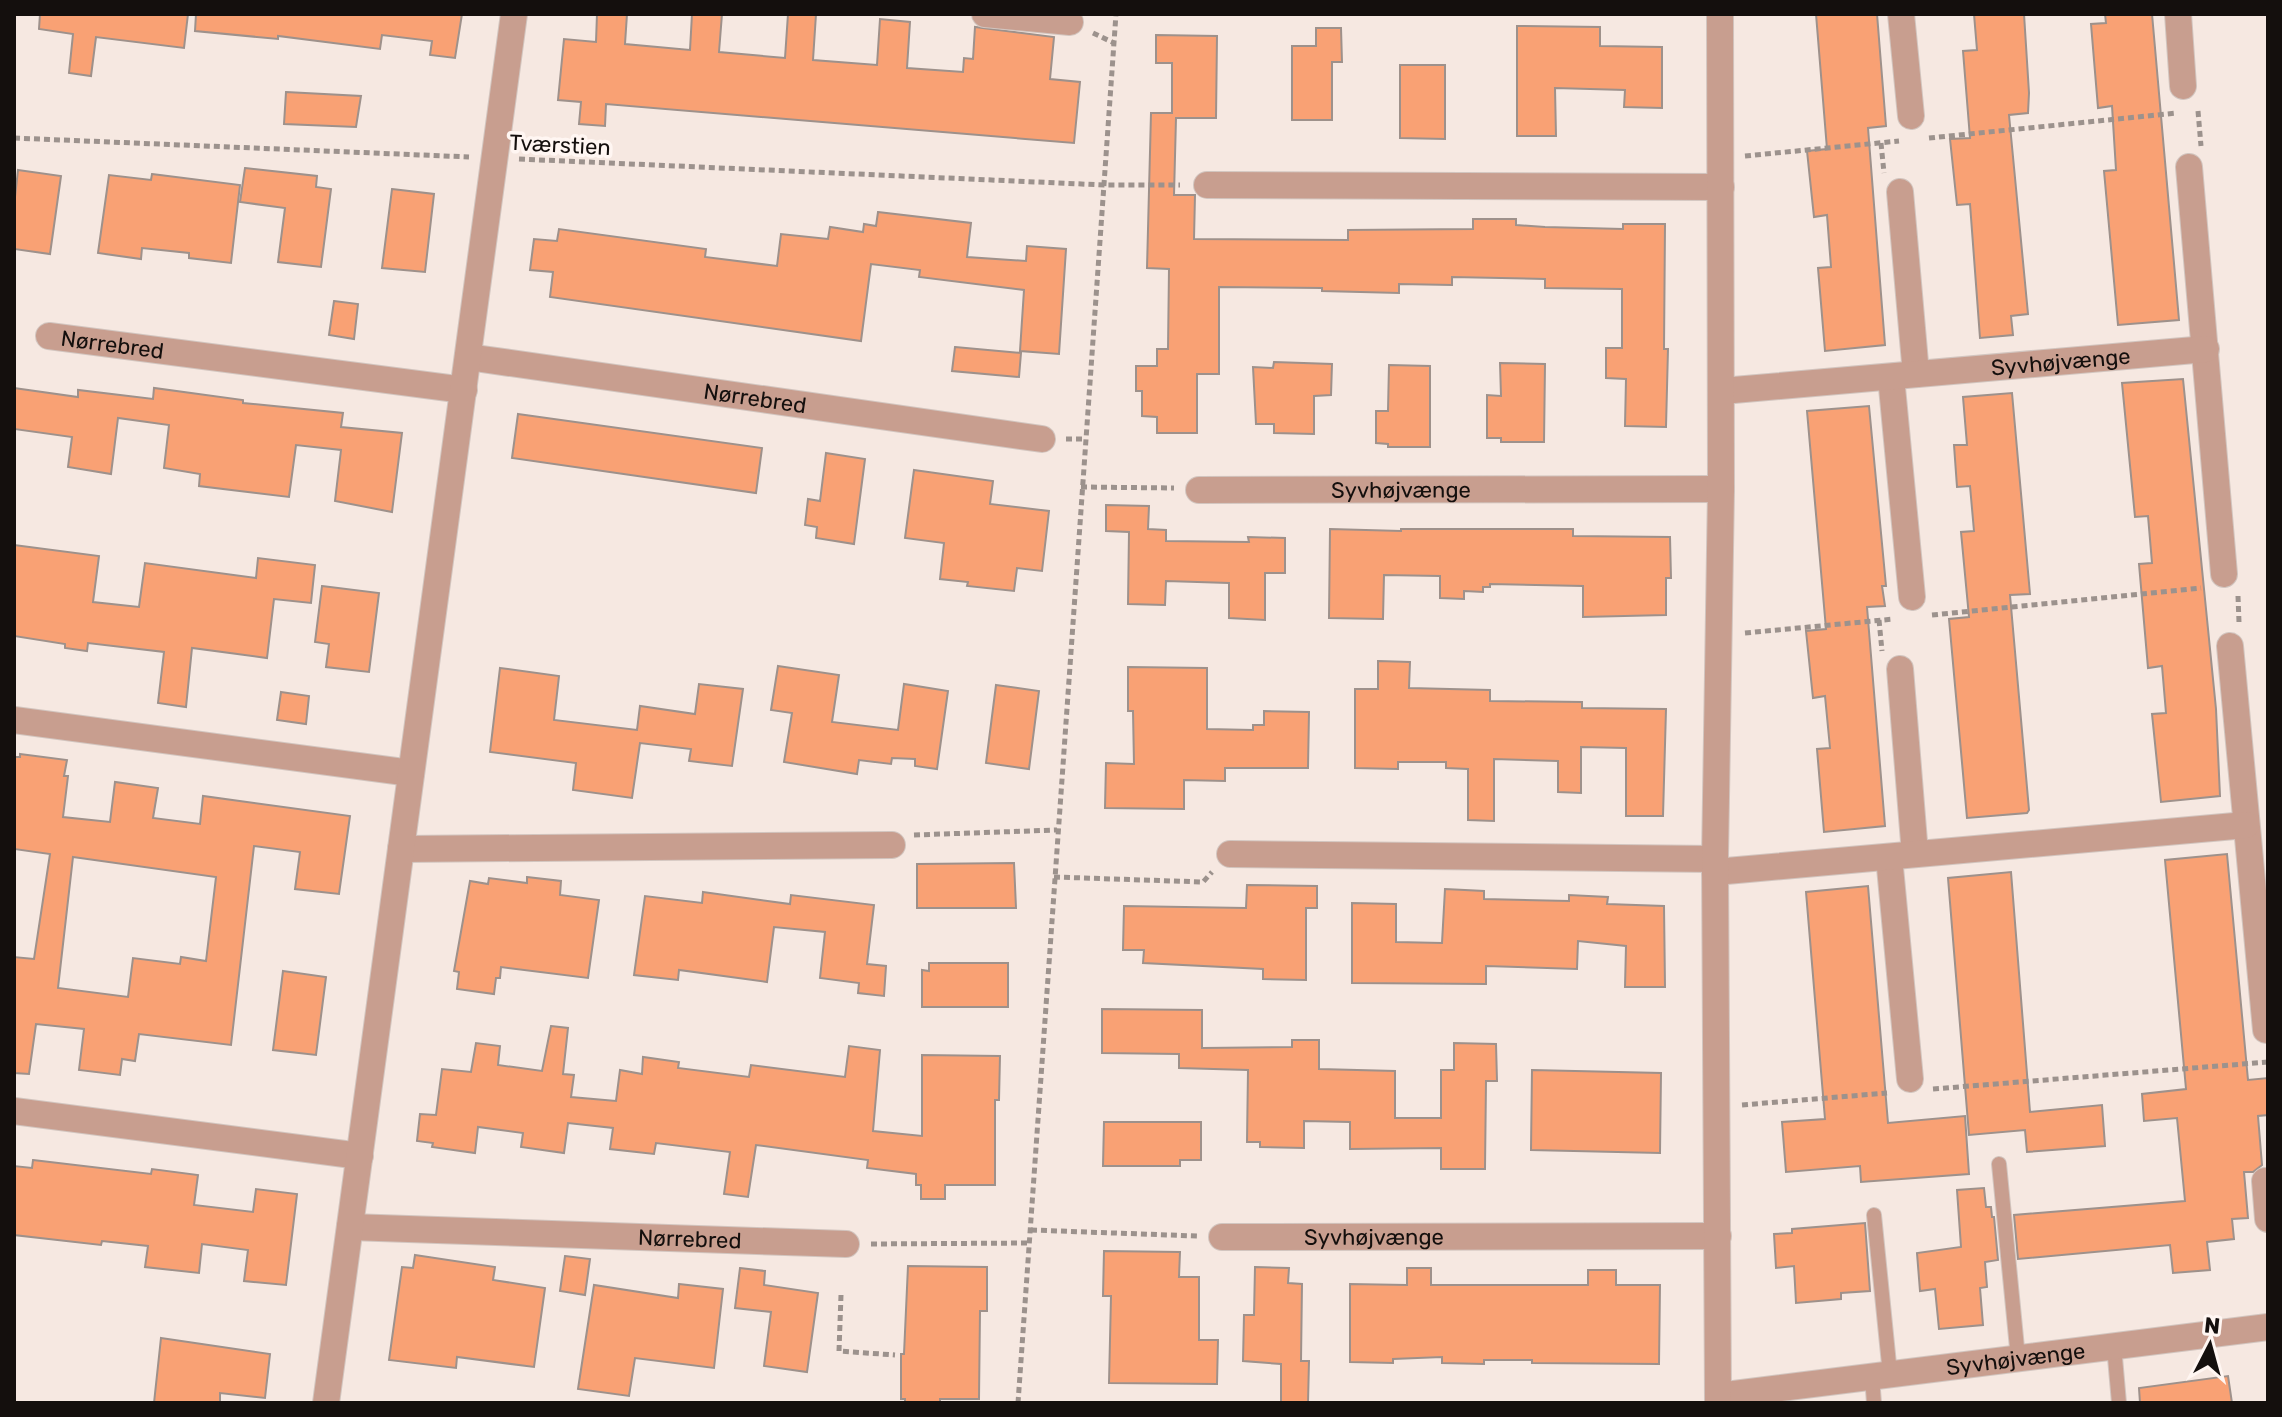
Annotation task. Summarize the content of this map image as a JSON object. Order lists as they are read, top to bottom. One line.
{"streets":{"street":["Nørrebred","Syvhøjvænge"],"path":["Tværstien"]},"north":"top"}
